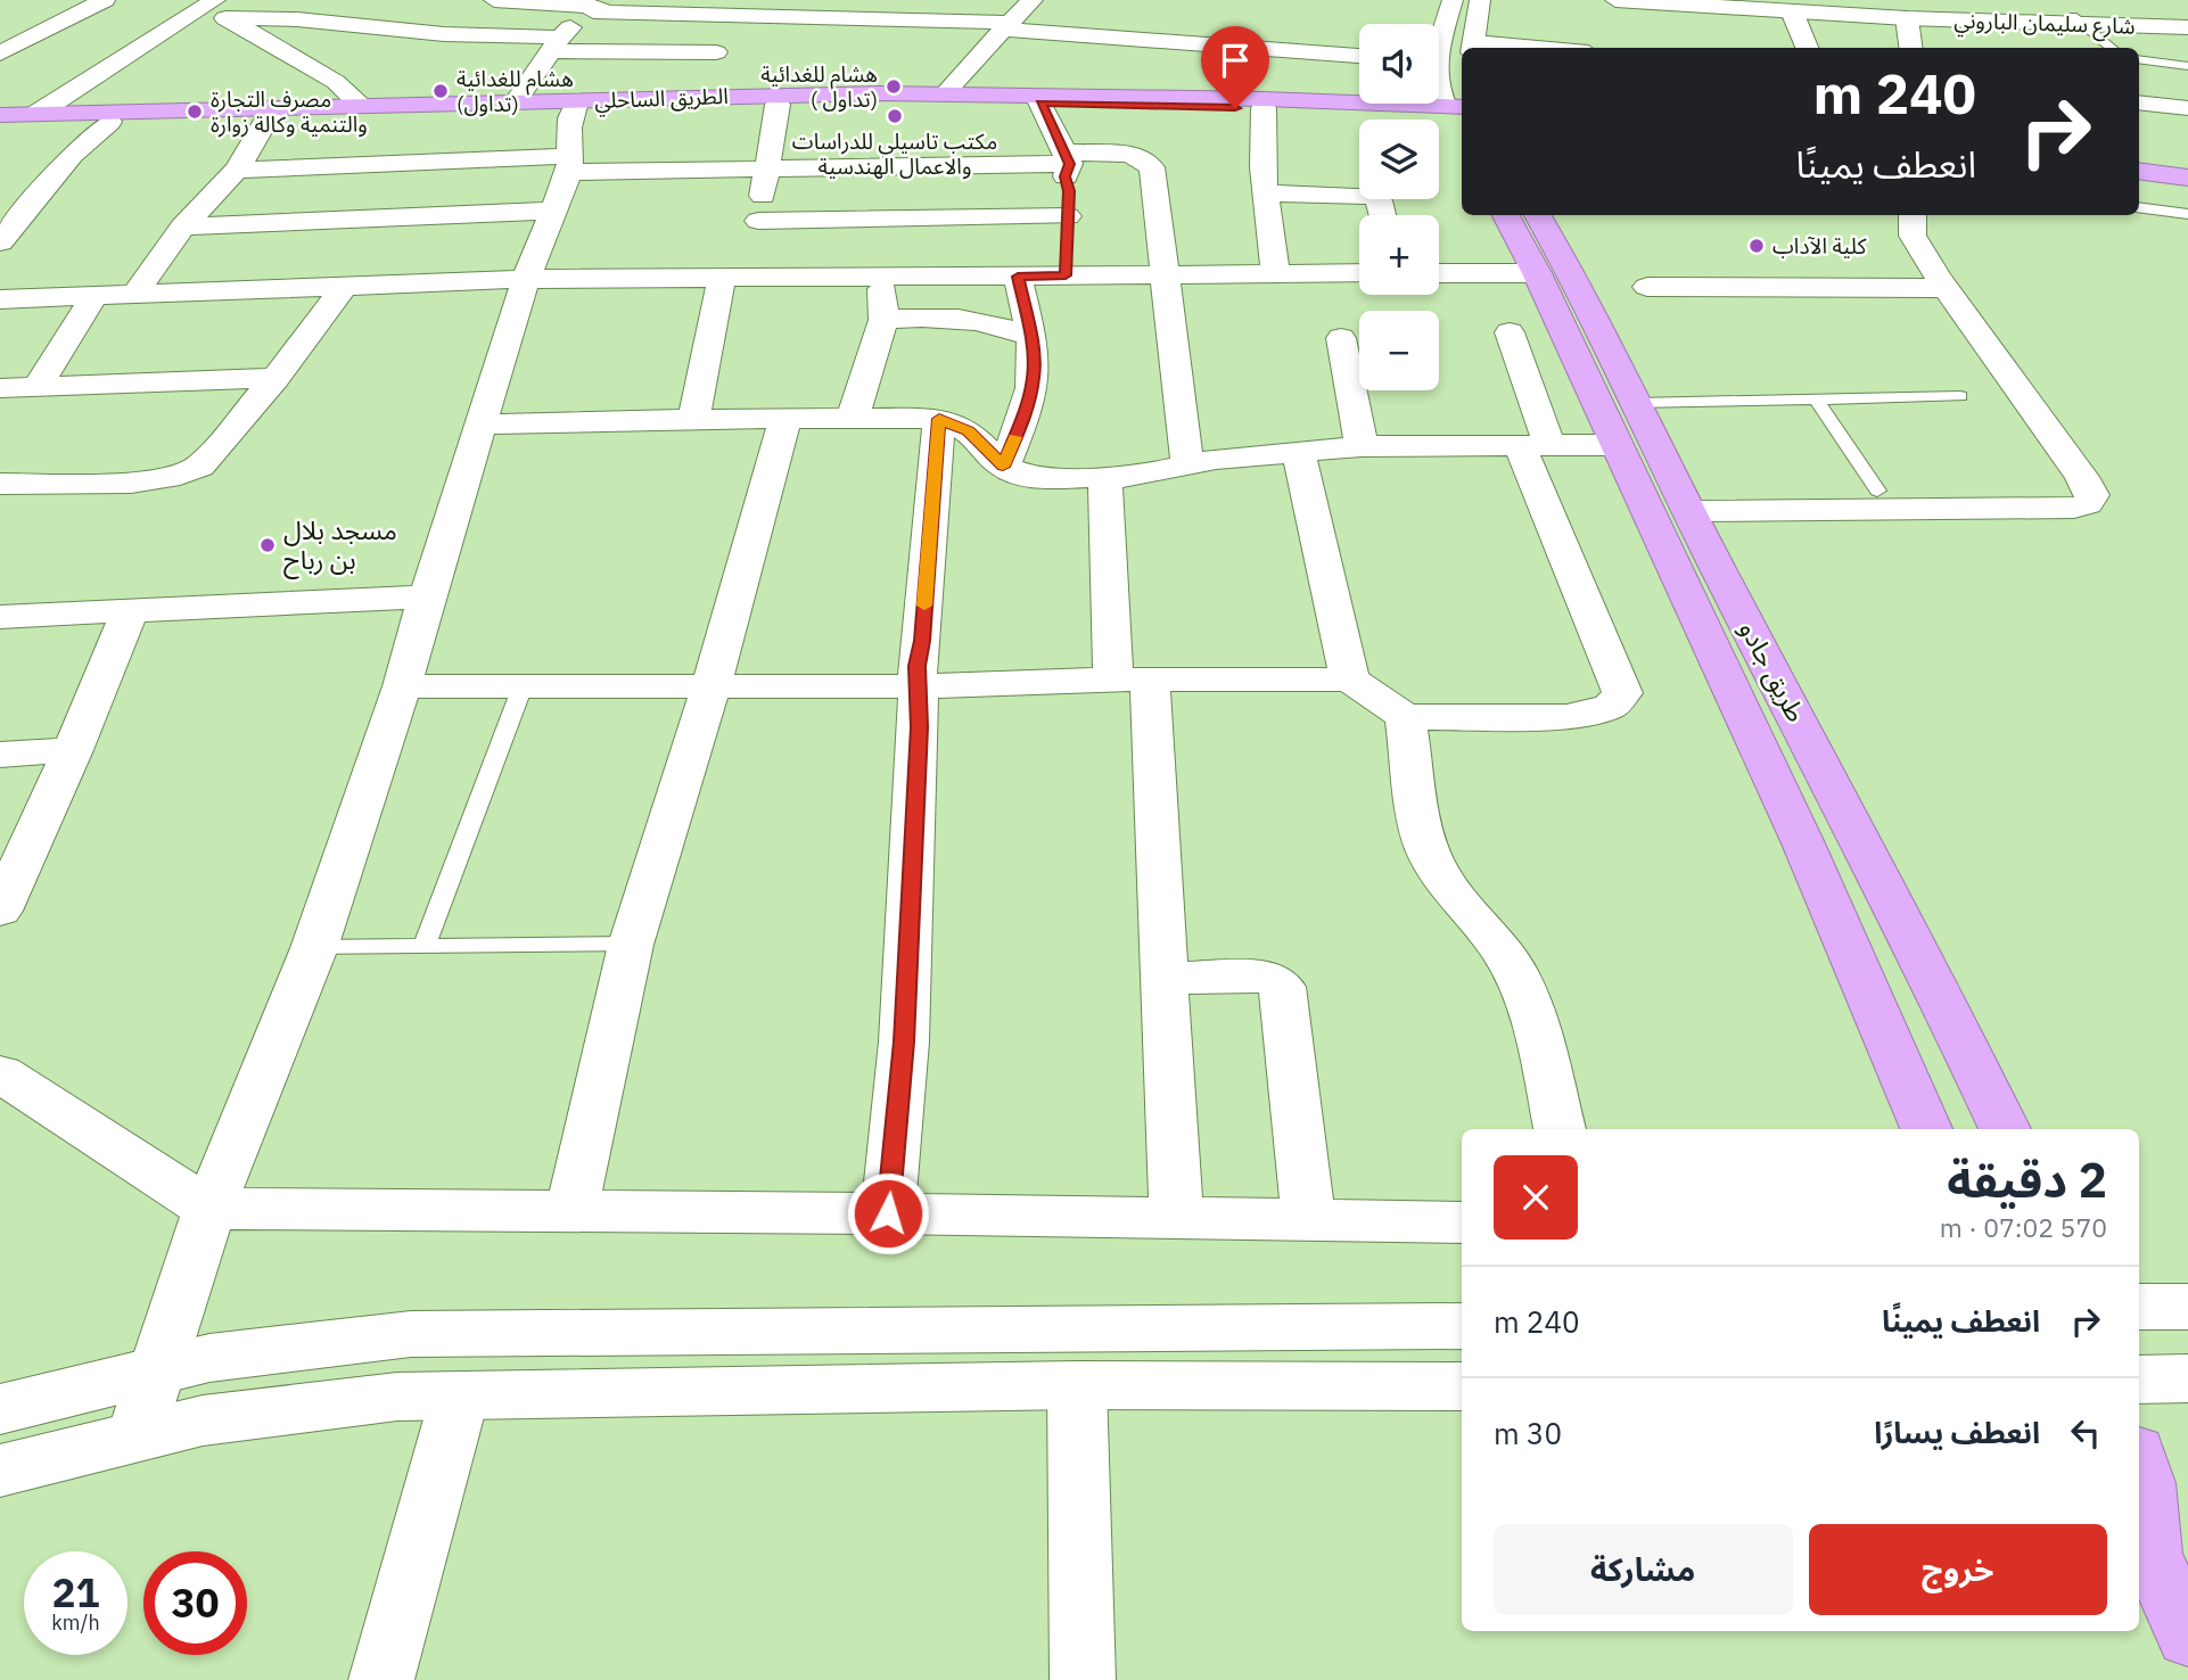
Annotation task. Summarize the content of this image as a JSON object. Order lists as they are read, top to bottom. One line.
{"streets":{"highway":["الطريق الساحلي","طريق جادو"],"street":["شارع سليمان الباروني"]},"places":["هشام للغدائية ( تداول)","هشام للغدائية (تداول)","مصرف التجارة والتنمية وكالة زوارة","مكتب تاسيلي للدراسات والاعمال الهندسية","كلية الآداب","مسجد بلال بن رباح"],"page":{"map_buttons":["+","−"],"turn":["240 m","انعطف يمينًا"],"heading":["2 دقيقة","570 m · 07:02"],"list":[{"name":"انعطف يمينًا","value":"240 m"},{"name":"انعطف يسارًا","value":"30 m"}],"buttons":["خروج","مشاركة"],"speed":"21 km/h","limit":"30"}}
